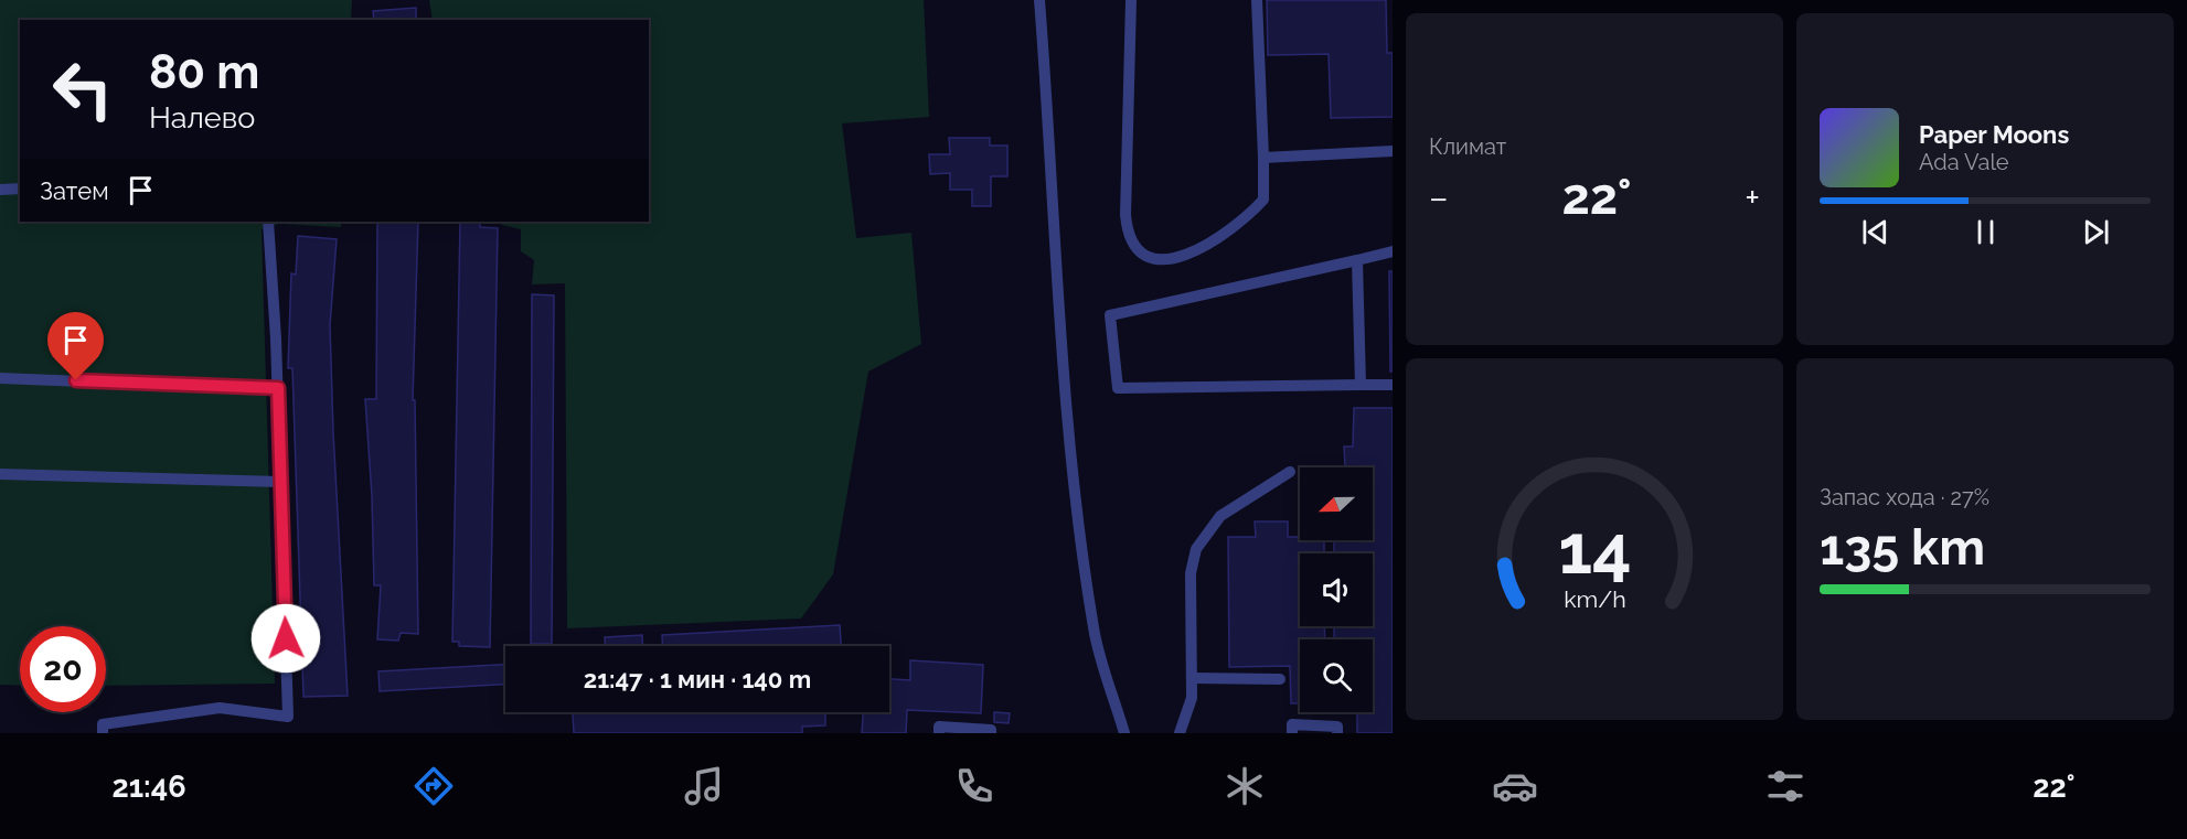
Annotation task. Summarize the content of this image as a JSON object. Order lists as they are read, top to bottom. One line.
{"north":"left","page":{"tile":["Климат",["Запас хода · 27%","135 km"]],"turn":["80 m","Налево"],"song":["Paper Moons","Ada Vale"],"then":"Затем","heat":["−","22°","+"],"limit":"20","trip":"21:47 · 1 мин · 140 m","tabs":["21:46","22°"],"gauge":["14","km/h"]}}
